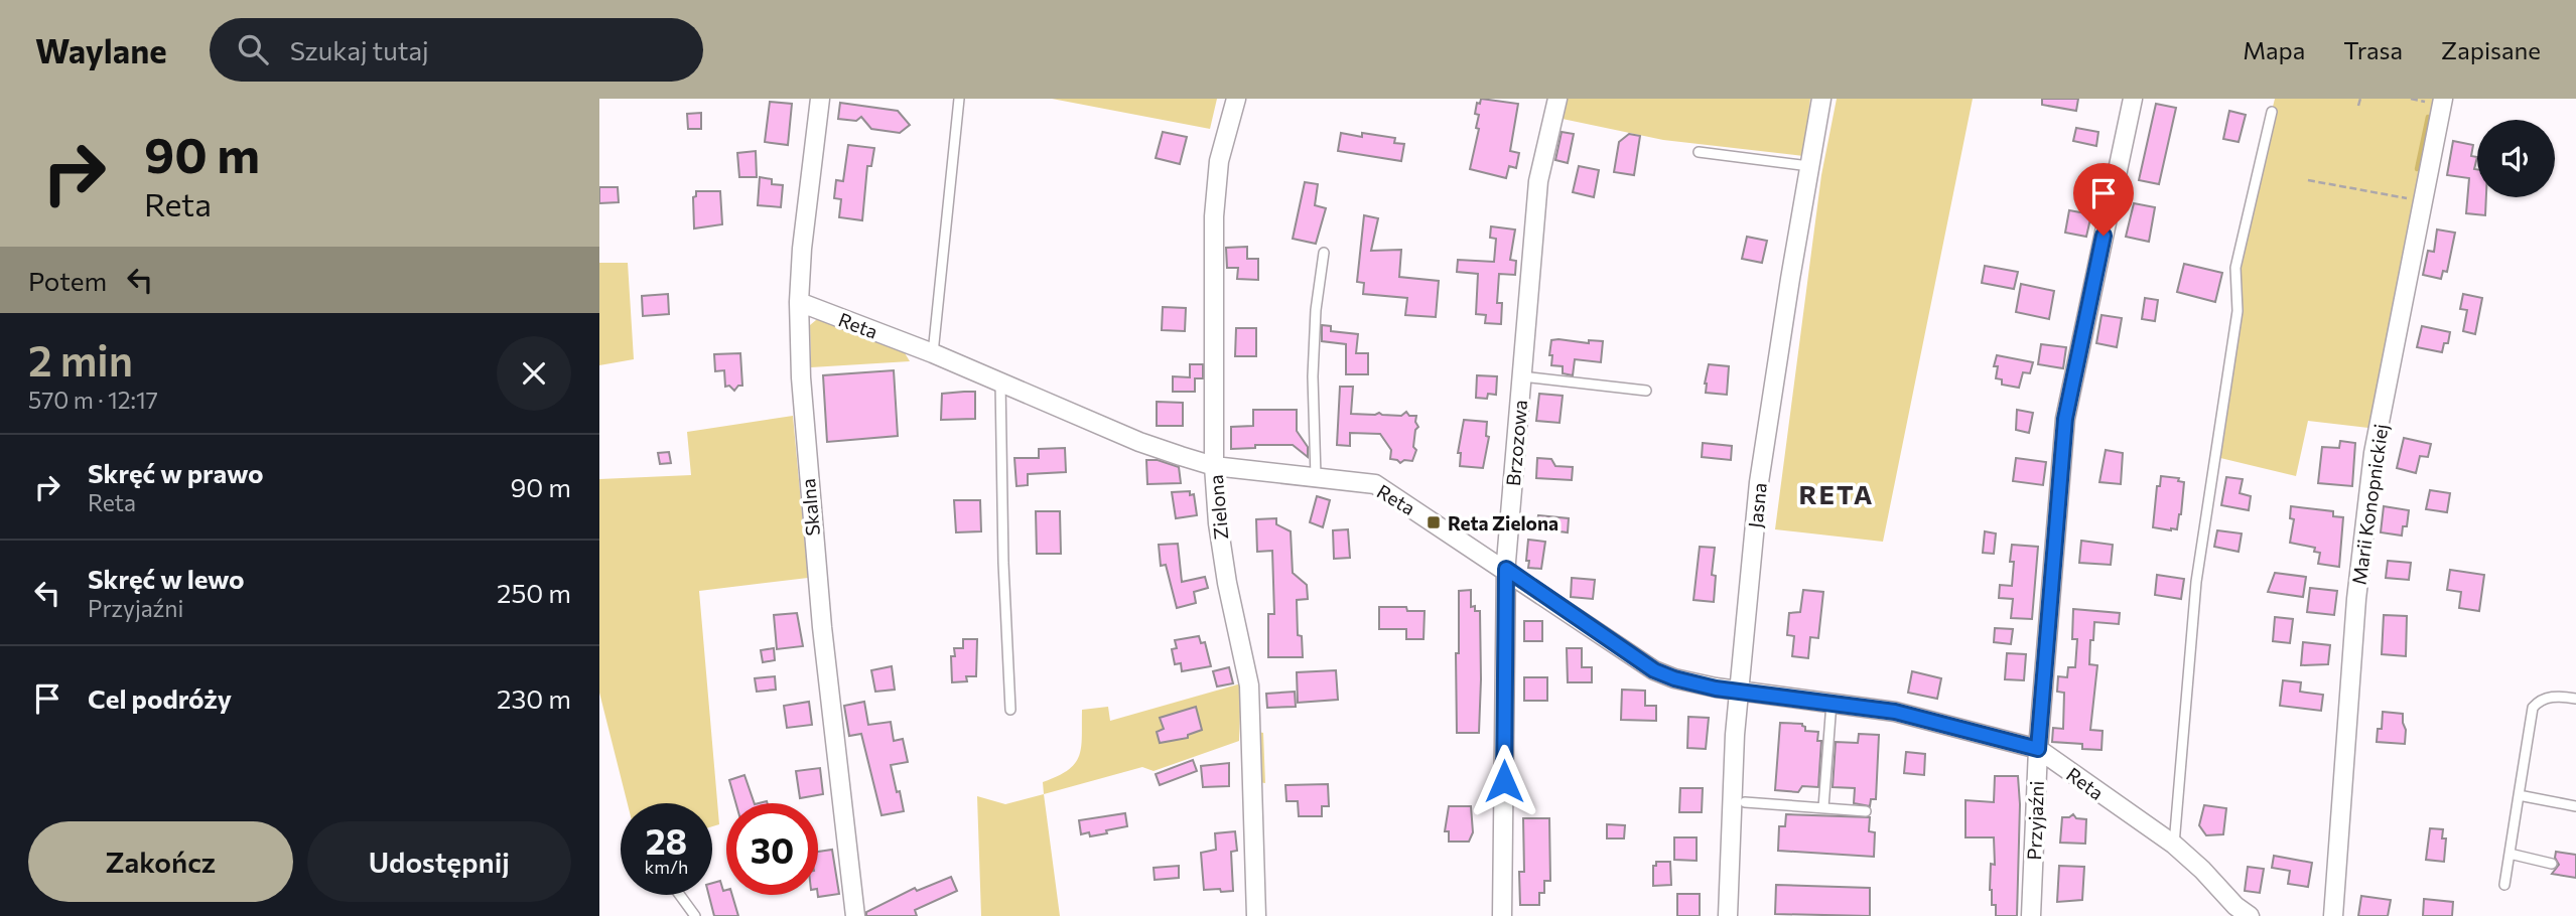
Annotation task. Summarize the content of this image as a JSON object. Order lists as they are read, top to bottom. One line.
{"streets":{"street":["Reta","Brzozowa","Marii Konopnickiej","Jasna","Skalna","Zielona","Przyjaźni"]},"crossings":[["Reta","Brzozowa"],["Reta","Jasna"],["Reta","Skalna"],["Reta","Zielona"],["Reta","Przyjaźni"]],"districts":["RETA"],"places":{"transit":["Reta Zielona"]},"page":{"header":"Waylane","search":"Szukaj tutaj","nav":["Mapa","Trasa","Zapisane"],"turn":["90 m","Reta"],"then":"Potem","heading":["2 min","570 m · 12:17"],"list":[{"name":"Skręć w prawo","note":"Reta","value":"90 m"},{"name":"Skręć w lewo","note":"Przyjaźni","value":"250 m"},{"name":"Cel podróży","value":"230 m"}],"speed":"28 km/h","limit":"30","buttons":["Zakończ","Udostępnij"]}}
